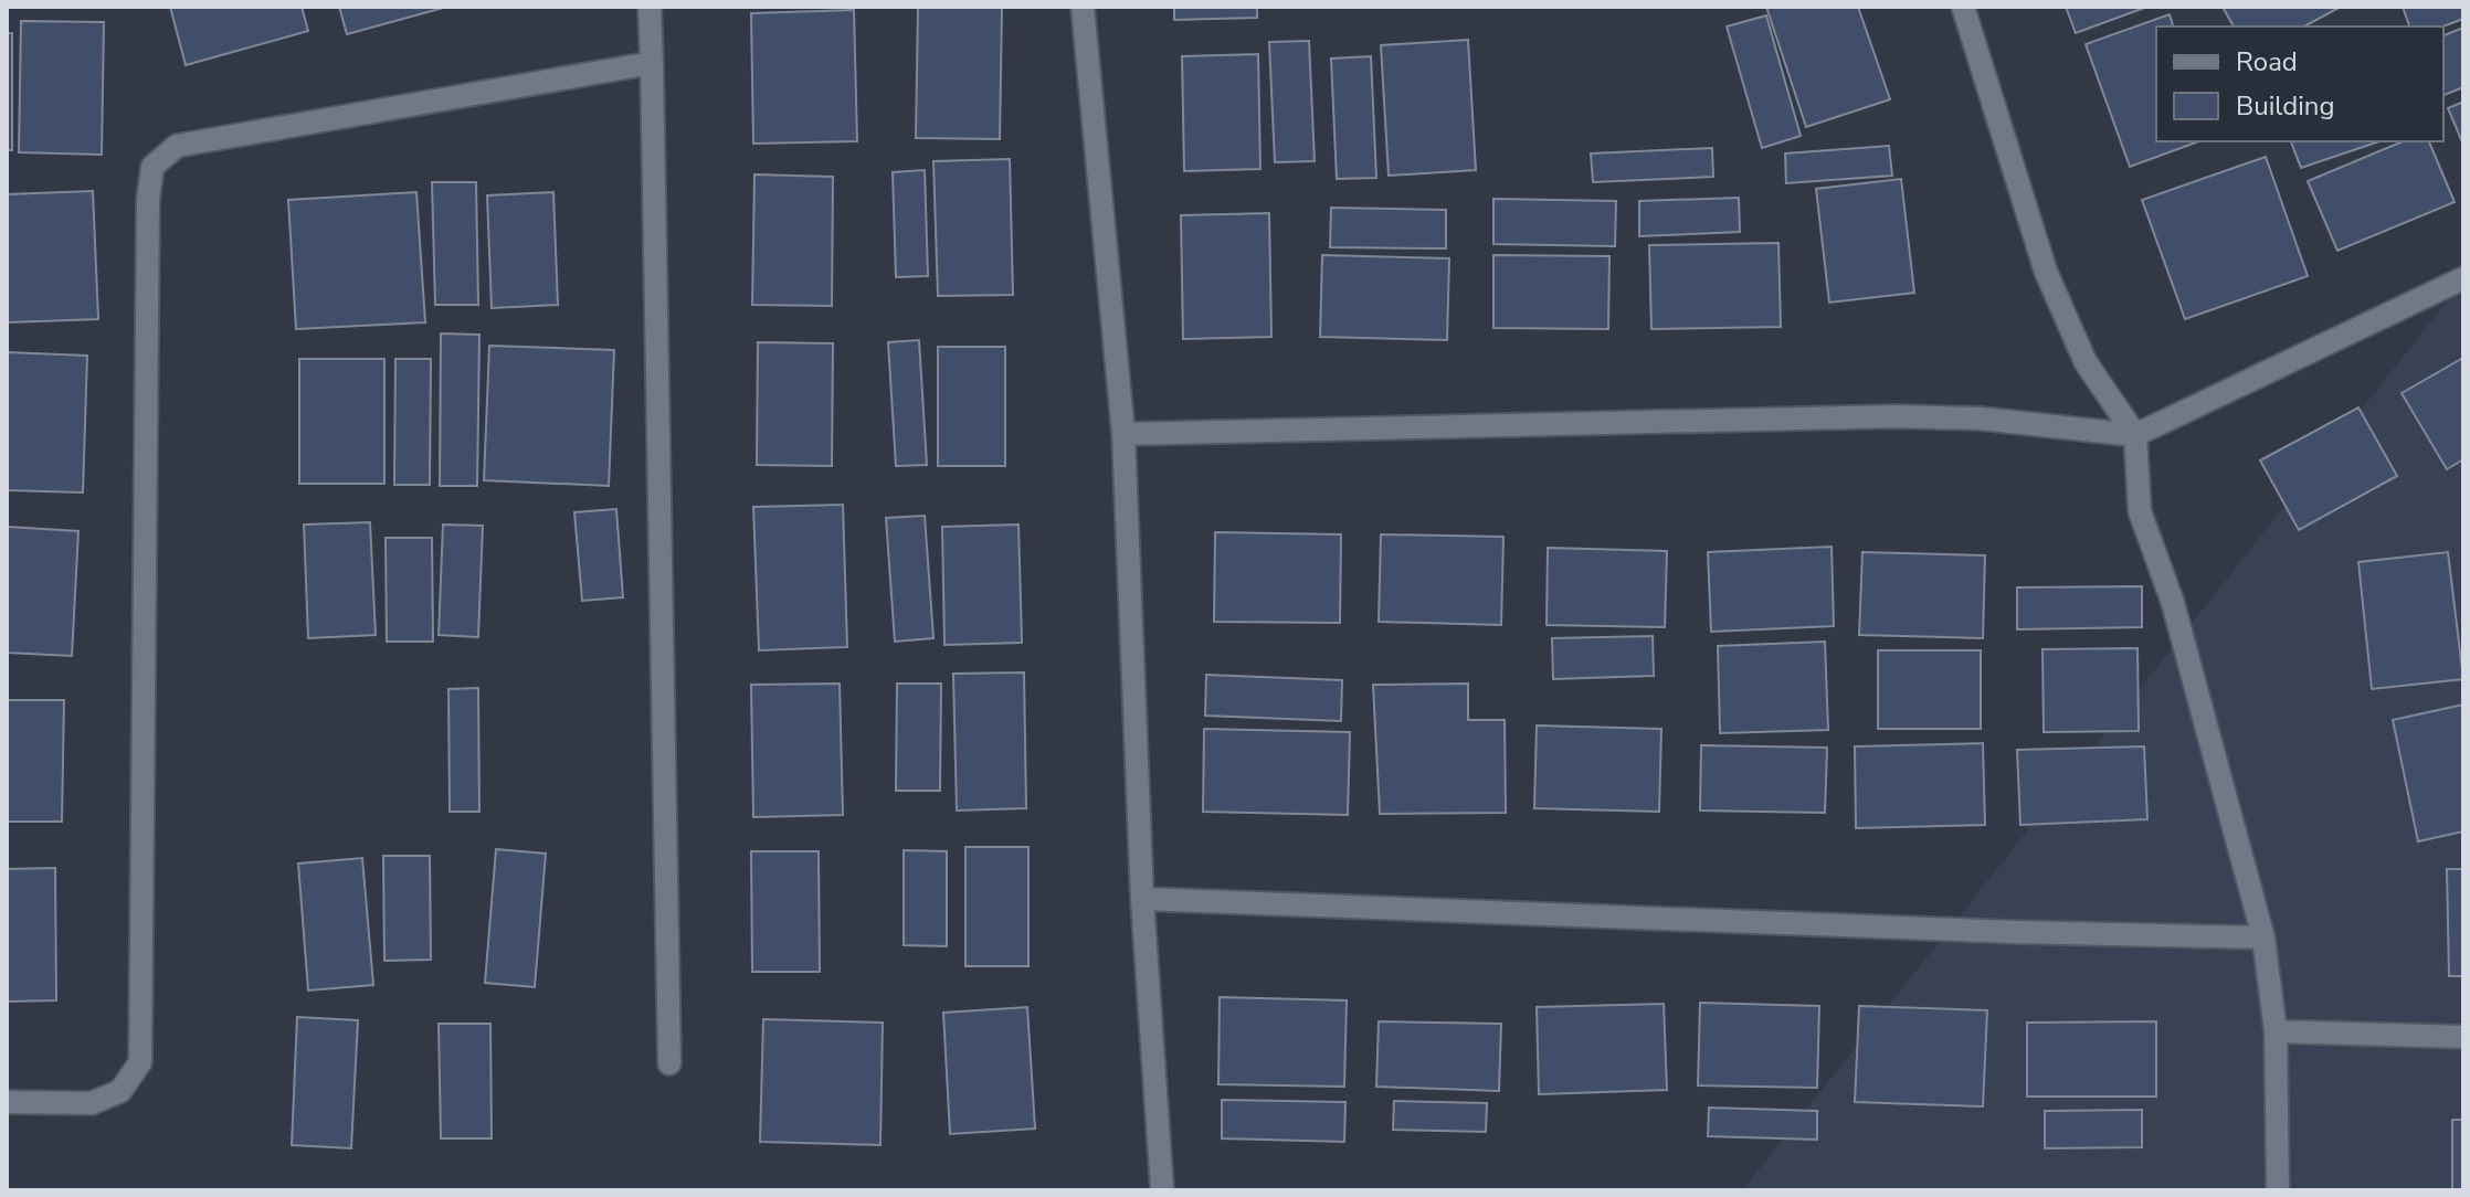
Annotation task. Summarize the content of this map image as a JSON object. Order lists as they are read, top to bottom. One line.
{"legend":["Road","Building"]}
